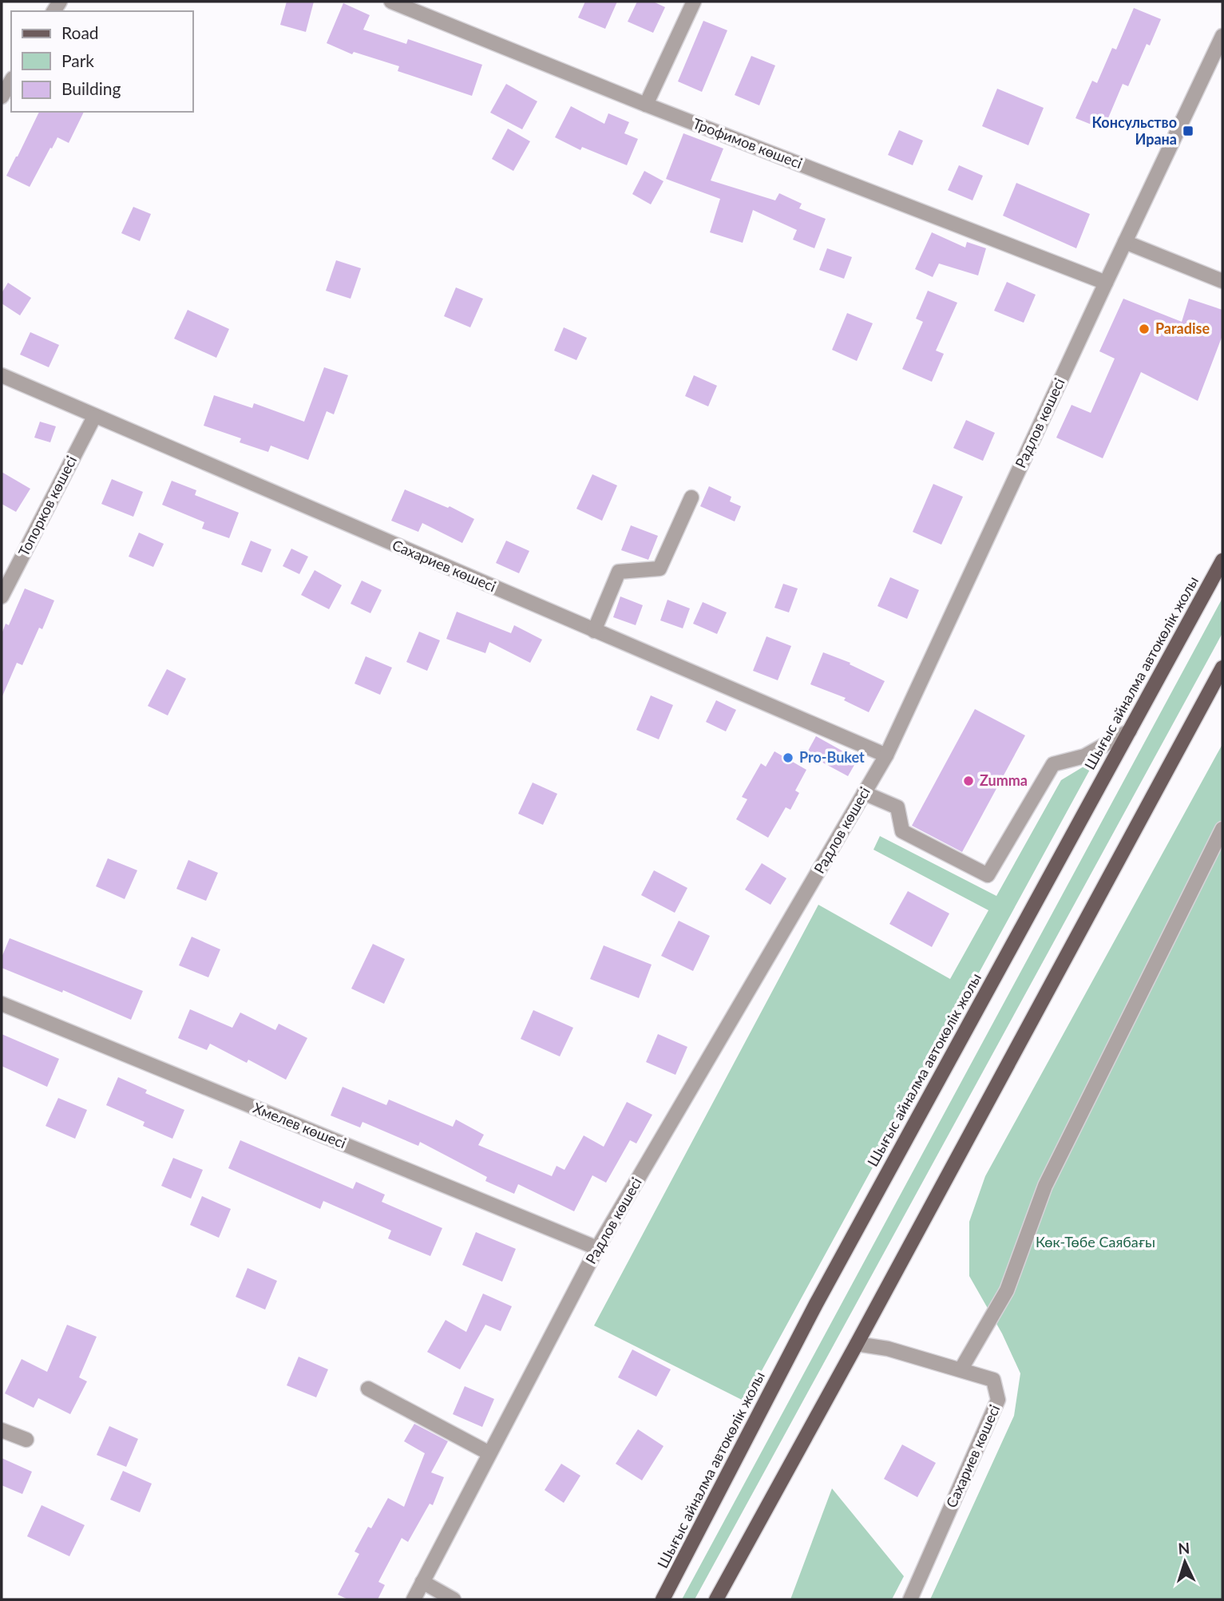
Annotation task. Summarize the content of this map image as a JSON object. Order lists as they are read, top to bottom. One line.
{"streets":{"main road":["Шығыс айналма автокөлік жолы"],"street":["Трофимов көшесі","Радлов көшесі","Топорков көшесі","Сахариев көшесі","Хмелев көшесі"]},"crossings":[["Трофимов көшесі","Радлов көшесі"],["Радлов көшесі","Сахариев көшесі"],["Радлов көшесі","Хмелев көшесі"],["Топорков көшесі","Сахариев көшесі"]],"parks":["Көк-Төбе Саябағы"],"places":{"transit":["Консульство Ирана"],"other":["Paradise","Pro-Buket","Zumma"]},"legend":["Road","Park","Building"],"north":"top"}
